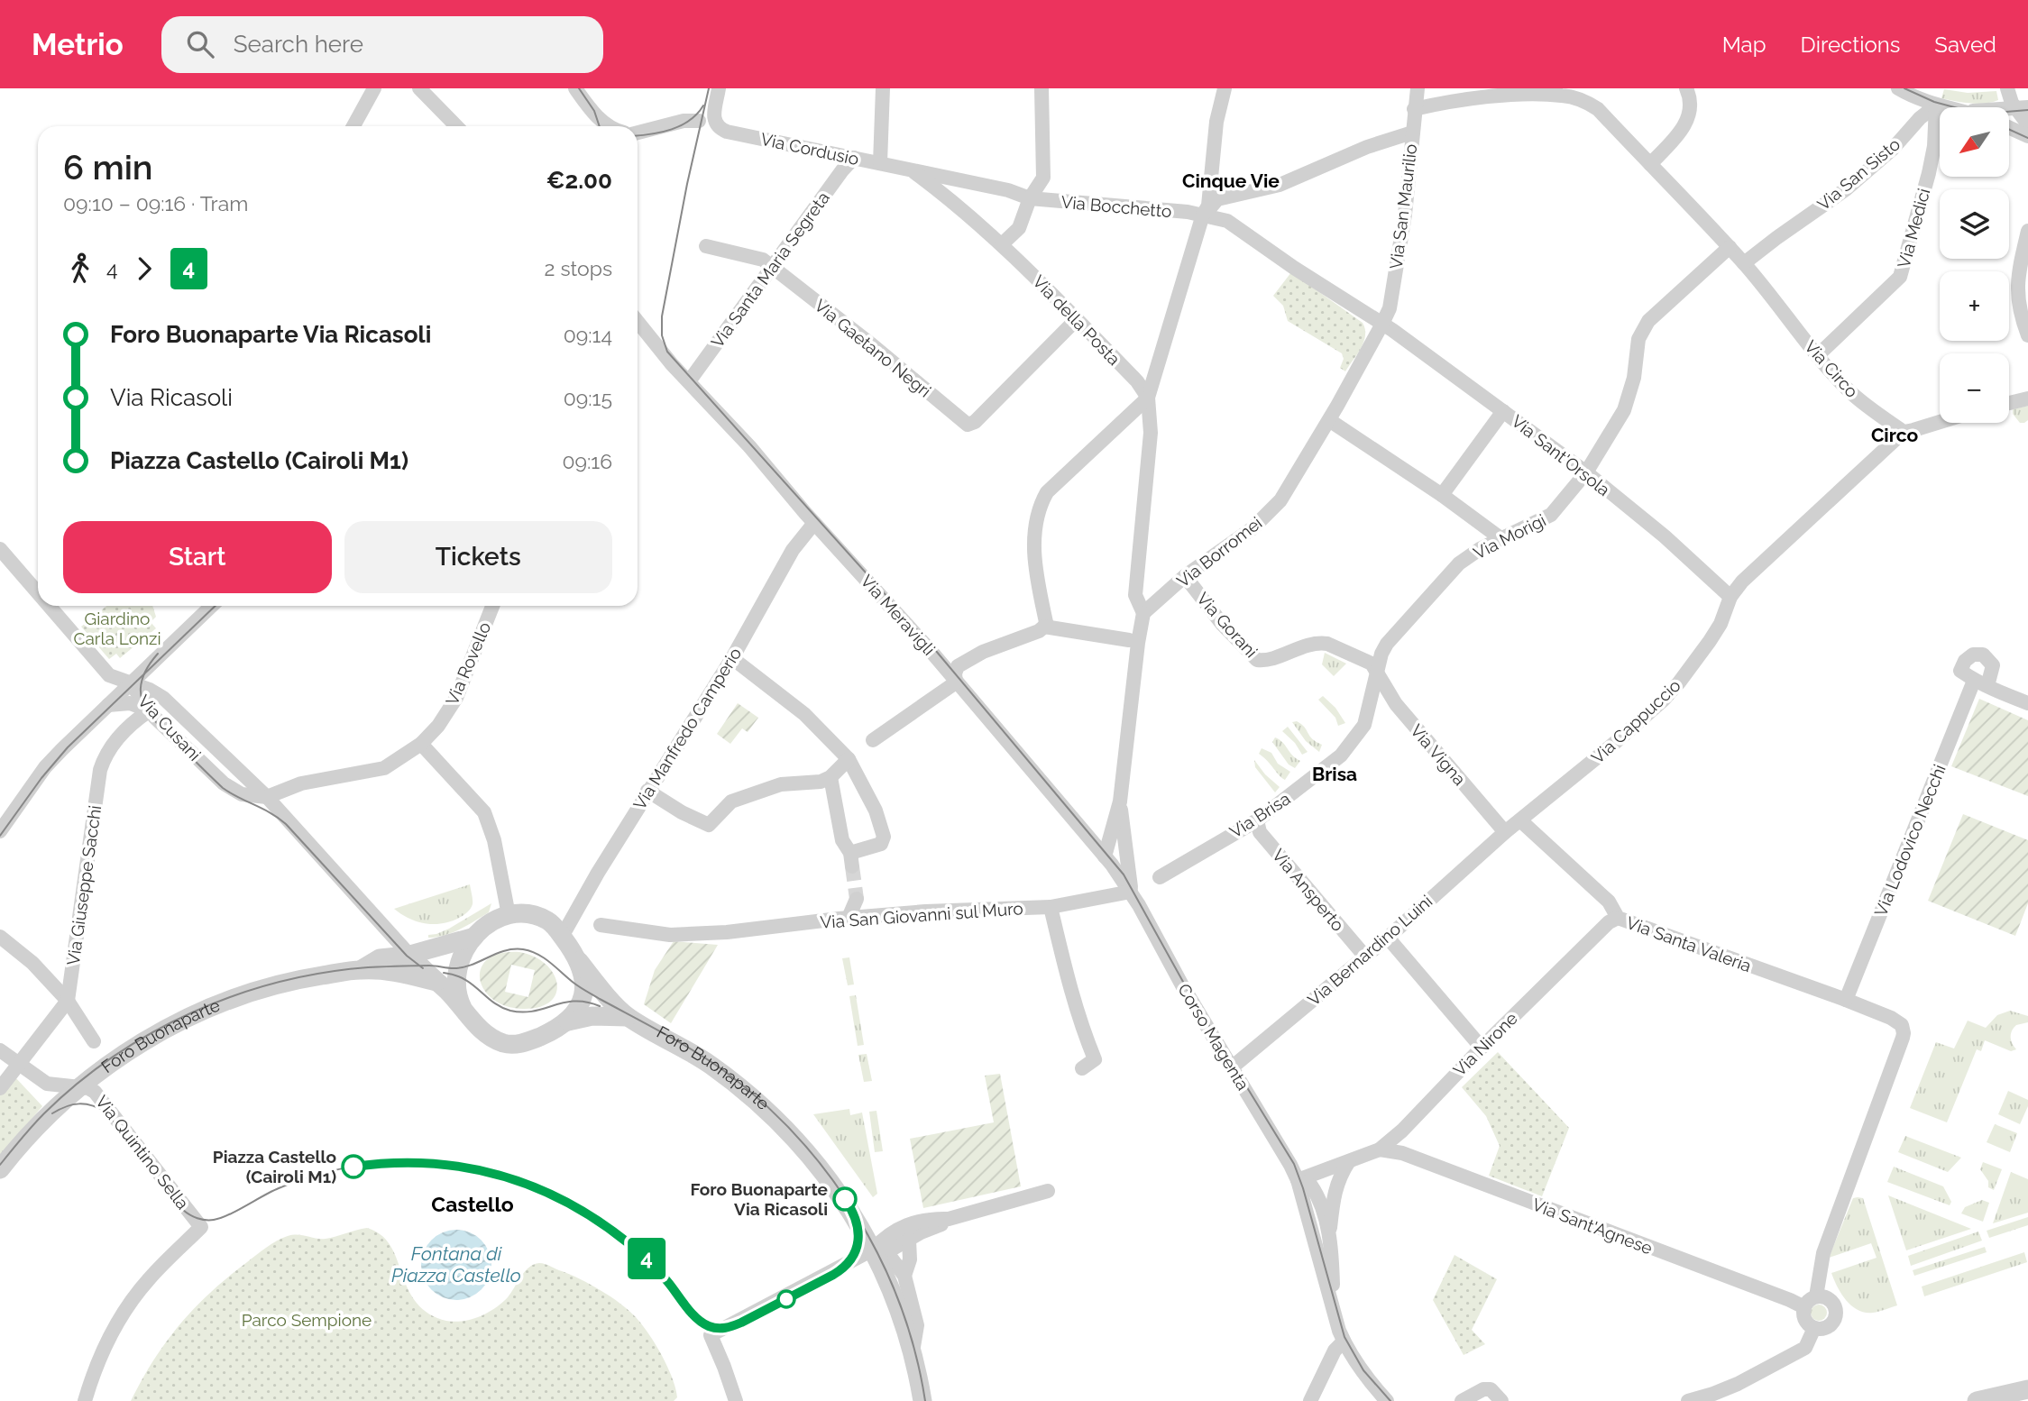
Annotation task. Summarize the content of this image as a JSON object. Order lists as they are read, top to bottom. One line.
{"streets":{"street":["Via Cordusio","Via San Sisto","Via Bocchetto","Via San Maurilio","Via Medici","Via Santa Maria Segreta","Via della Posta","Via Gaetano Negri","Via Circo","Via Sant'Orsola","Via Morigi","Via Borromei","Via Meravigli","Via Gorani","Via Rovello","Via Cappuccio","Via Cusani","Via Manfredo Camperio","Via Vigna","Via Brisa","Via Lodovico Necchi","Via Giuseppe Sacchi","Via Ansperto","Via San Giovanni sul Muro","Via Santa Valeria","Via Bernardino Luini","Foro Buonaparte","Corso Magenta","Via Nirone","Via Quintino Sella","Via Sant'Agnese"]},"crossings":[["Via Cordusio","Via Bocchetto"],["Via Cordusio","Via Santa Maria Segreta"],["Via Cordusio","Via della Posta"],["Via San Sisto","Via Medici"],["Via San Sisto","Via Circo"],["Via Bocchetto","Via Sant'Orsola"],["Via San Maurilio","Via Circo"],["Via San Maurilio","Via Sant'Orsola"],["Via San Maurilio","Via Borromei"],["Via Medici","Via Circo"],["Via Santa Maria Segreta","Via Gaetano Negri"],["Via Santa Maria Segreta","Via Meravigli"],["Via della Posta","Via Gaetano Negri"],["Via Circo","Via Morigi"],["Via Circo","Via Cappuccio"],["Via Sant'Orsola","Via Morigi"],["Via Sant'Orsola","Via Cappuccio"],["Via Morigi","Via Gorani"],["Via Morigi","Via Vigna"],["Via Morigi","Via Brisa"],["Via Borromei","Via Gorani"],["Via Meravigli","Via Manfredo Camperio"],["Via Meravigli","Via San Giovanni sul Muro"],["Via Meravigli","Corso Magenta"],["Via Gorani","Via Vigna"],["Via Gorani","Via Brisa"],["Via Rovello","Via Cusani"],["Via Cappuccio","Via Vigna"],["Via Cappuccio","Via Santa Valeria"],["Via Cappuccio","Via Bernardino Luini"],["Via Cusani","Via Giuseppe Sacchi"],["Via Cusani","Foro Buonaparte"],["Via Manfredo Camperio","Foro Buonaparte"],["Via Vigna","Via Brisa"],["Via Vigna","Via Bernardino Luini"],["Via Brisa","Via Ansperto"],["Via Lodovico Necchi","Via Santa Valeria"],["Via Giuseppe Sacchi","Foro Buonaparte"],["Via Ansperto","Via Bernardino Luini"],["Via San Giovanni sul Muro","Corso Magenta"],["Via Santa Valeria","Via Nirone"],["Via Santa Valeria","Via Sant'Agnese"],["Via Bernardino Luini","Corso Magenta"],["Foro Buonaparte","Via Quintino Sella"],["Corso Magenta","Via Nirone"],["Via Nirone","Via Sant'Agnese"]],"districts":["Cinque Vie","Circo","Brisa","Castello"],"water":["Fontana di Piazza Castello"],"parks":["Giardino Carla Lonzi","Parco Sempione"],"places":["Piazza Castello (Cairoli M1)","Foro Buonaparte Via Ricasoli"],"lines":["tram line 4"],"north":"bottom left","page":{"header":"Metrio","search":"Search here","nav":["Map","Directions","Saved"],"on_map":"4","map_buttons":["+","−"],"heading":["6 min","09:10 – 09:16 · Tram","€2.00"],"legs":["4","4","2 stops"],"list":[{"name":"Foro Buonaparte Via Ricasoli","value":"09:14"},{"name":"Via Ricasoli","value":"09:15"},{"name":"Piazza Castello (Cairoli M1)","value":"09:16"}],"buttons":["Start","Tickets"]}}
